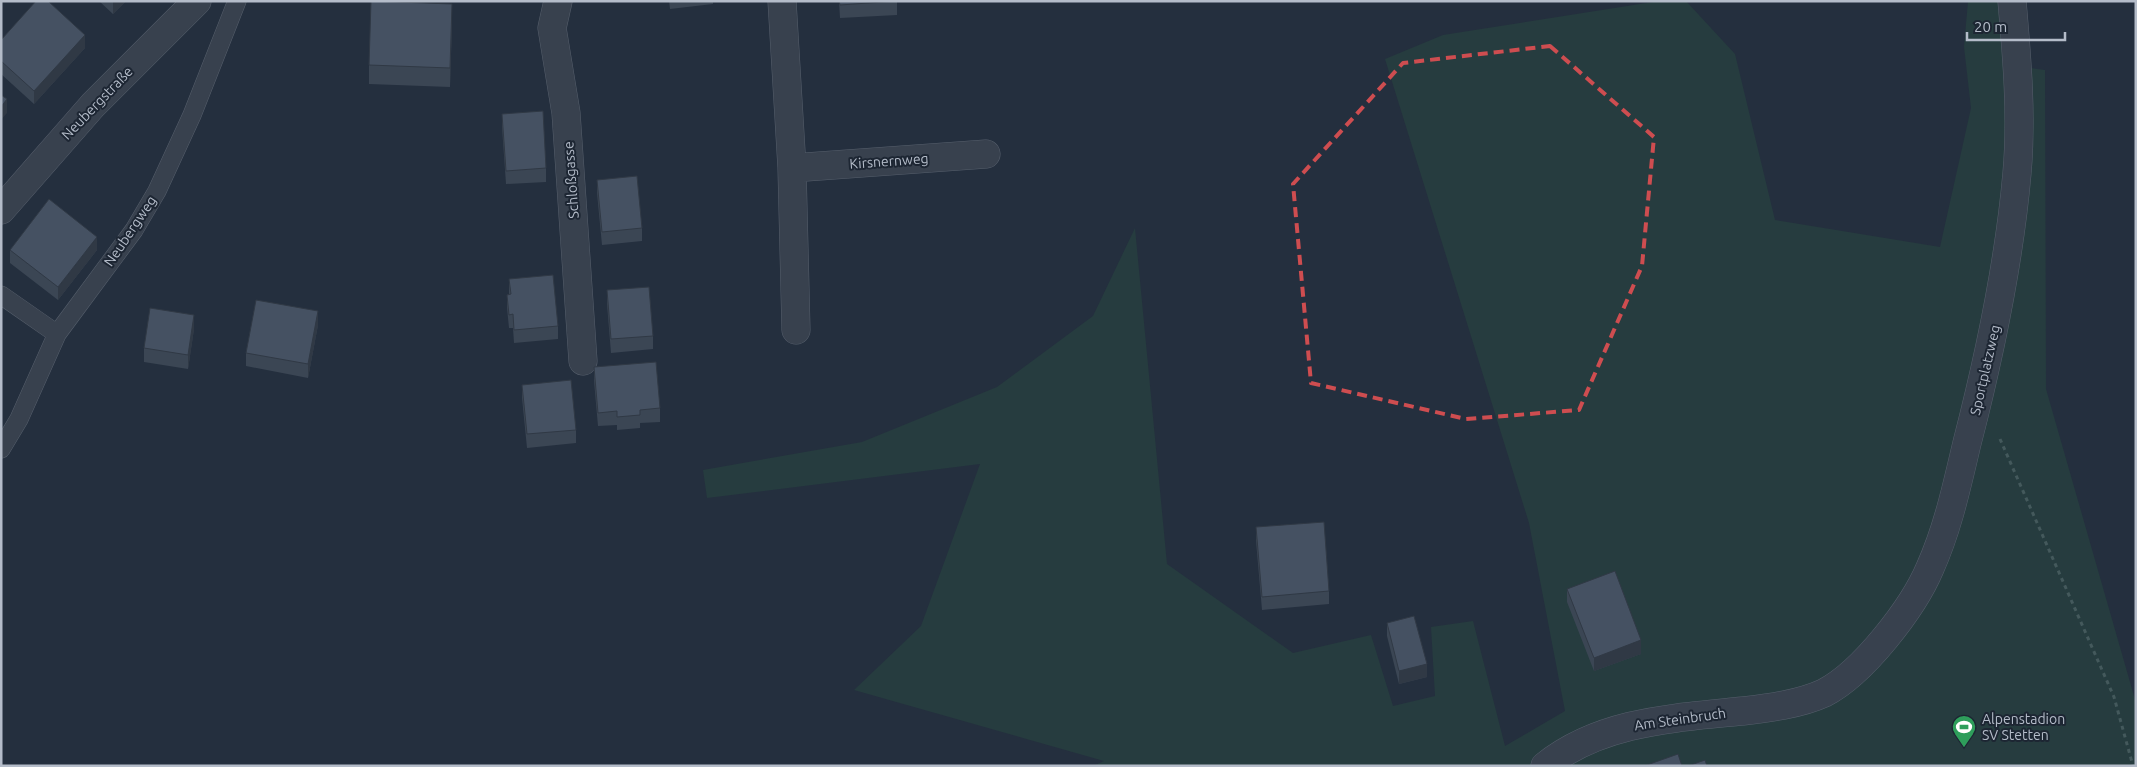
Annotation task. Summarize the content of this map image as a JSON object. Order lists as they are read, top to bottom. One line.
{"streets":{"street":["Neubergstraße","Kirsnernweg","Schloßgasse","Sportplatzweg","Am Steinbruch"],"lane":["Neubergweg"]},"crossings":[["Sportplatzweg","Am Steinbruch"]],"places":{"sports":["Alpenstadion SV Stetten"]},"scale_bar":"20 m"}
